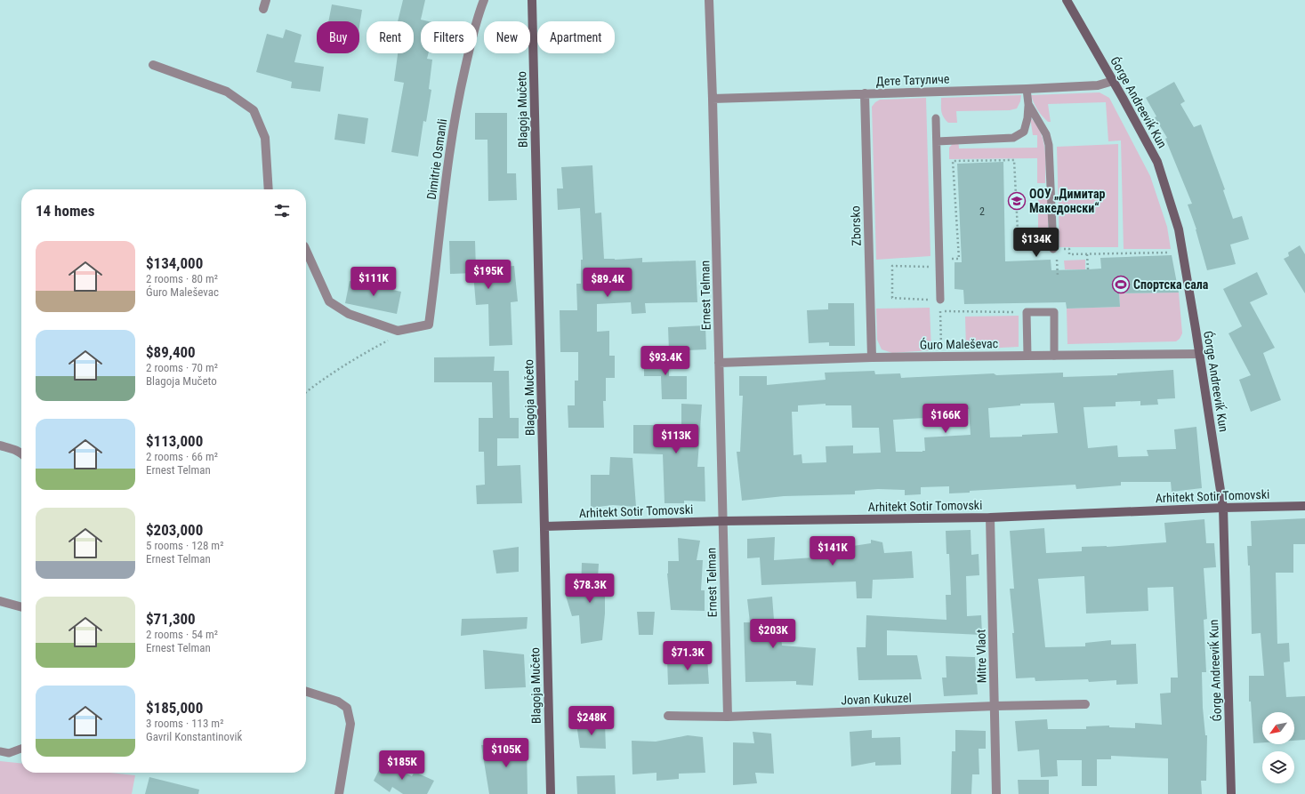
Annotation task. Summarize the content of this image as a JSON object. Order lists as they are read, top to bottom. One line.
{"streets":{"street":["Дете Татуличе","Ǵorge Andreeviḱ Kun","Blagoja Mučeto","Dimitrie Osmanli","Zborsko","Ernest Telman","Ǵuro Maleševac","Arhitekt Sotir Tomovski","Mitre Vlaot","Jovan Kukuzel"]},"crossings":[["Дете Татуличе","Ǵorge Andreeviḱ Kun"],["Дете Татуличе","Zborsko"],["Дете Татуличе","Ernest Telman"],["Ǵorge Andreeviḱ Kun","Ǵuro Maleševac"],["Ǵorge Andreeviḱ Kun","Arhitekt Sotir Tomovski"],["Blagoja Mučeto","Arhitekt Sotir Tomovski"],["Zborsko","Ǵuro Maleševac"],["Ernest Telman","Ǵuro Maleševac"],["Ernest Telman","Arhitekt Sotir Tomovski"],["Ernest Telman","Jovan Kukuzel"],["Arhitekt Sotir Tomovski","Mitre Vlaot"],["Mitre Vlaot","Jovan Kukuzel"]],"places":{"school or university":["ООУ „Димитар Македонски“"],"sports":["Спортска сала"]},"house_numbers":["2"],"north":"bottom left","page":{"chip":["Buy","Rent","Filters","New","Apartment"],"heading":"14 homes","price":["$134K","$195K","$111K","$89.4K","$93.4K","$166K","$113K","$141K","$78.3K","$203K","$71.3K","$248K","$105K","$185K"],"list":[{"name":"$134,000","note":"2 rooms · 80 m² · Ǵuro Maleševac"},{"name":"$89,400","note":"2 rooms · 70 m² · Blagoja Mučeto"},{"name":"$113,000","note":"2 rooms · 66 m² · Ernest Telman"},{"name":"$203,000","note":"5 rooms · 128 m² · Ernest Telman"},{"name":"$71,300","note":"2 rooms · 54 m² · Ernest Telman"},{"name":"$185,000","note":"3 rooms · 113 m² · Gavril Konstantinoviḱ"}]}}
